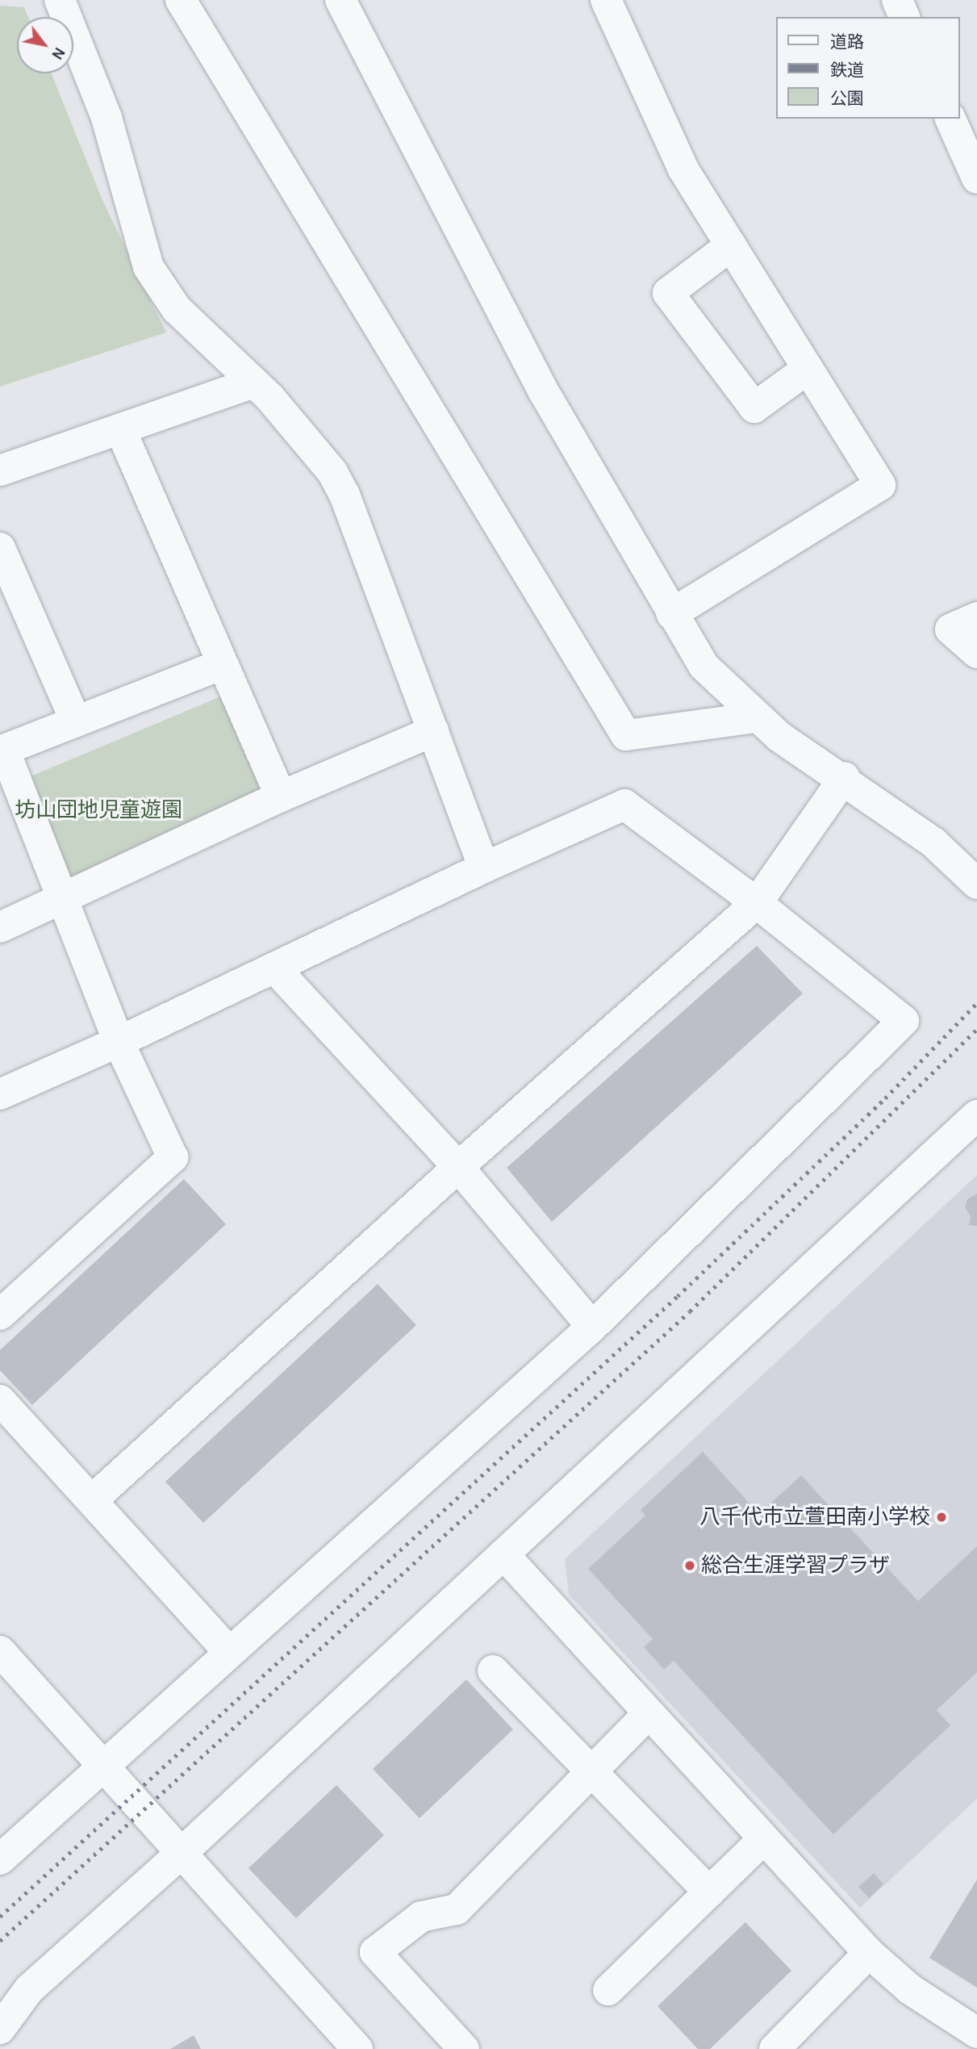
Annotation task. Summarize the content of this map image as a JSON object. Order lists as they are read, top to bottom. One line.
{"parks":["坊山団地児童遊園"],"places":["八千代市立萱田南小学校","総合生涯学習プラザ"],"legend":["道路","鉄道","公園"],"north":"bottom right"}
